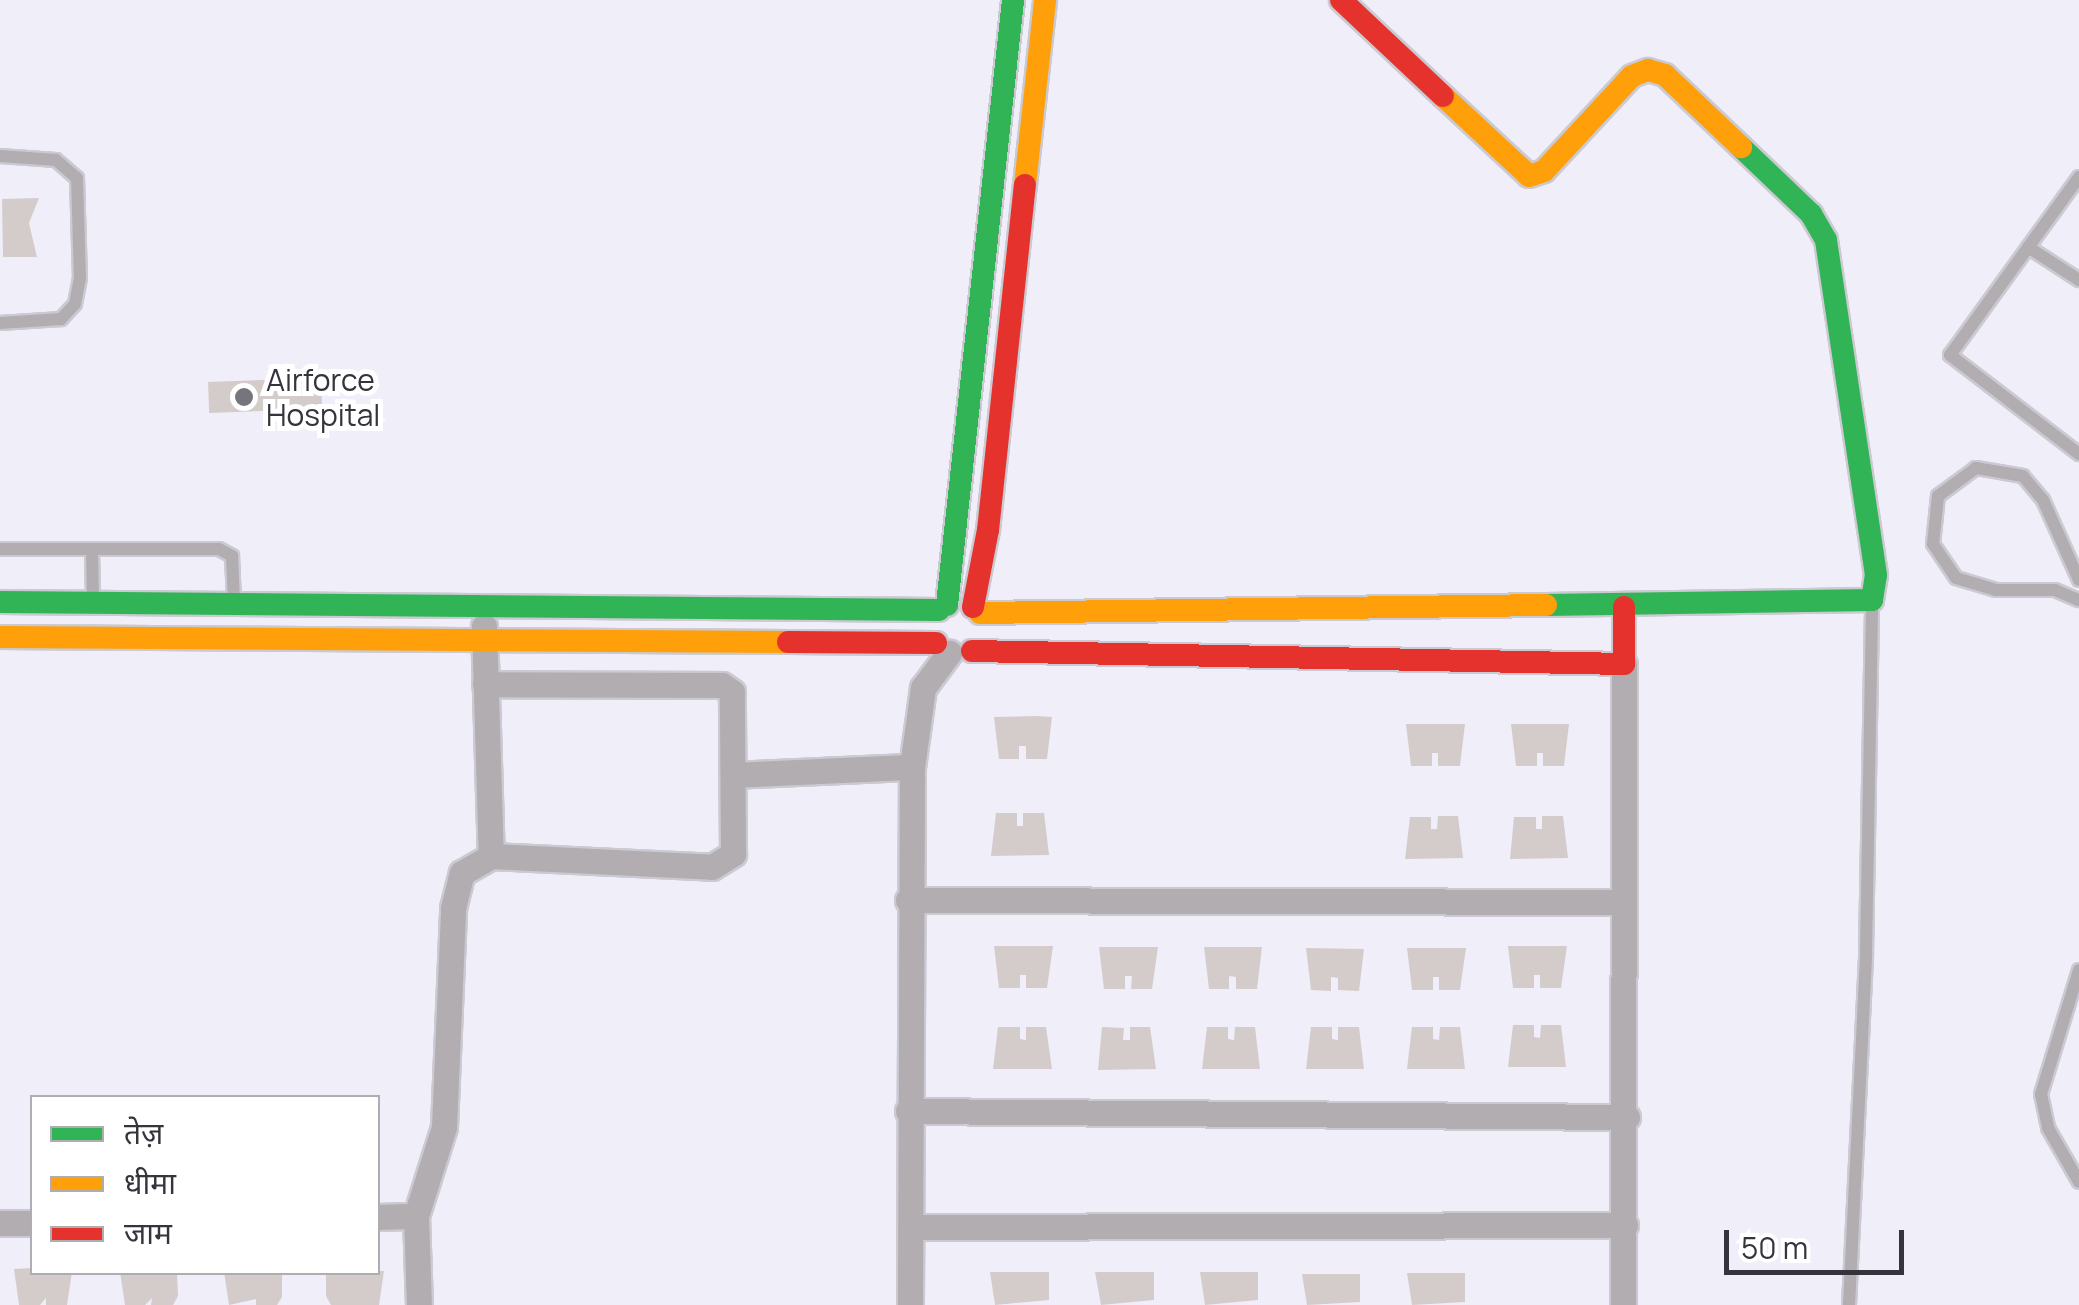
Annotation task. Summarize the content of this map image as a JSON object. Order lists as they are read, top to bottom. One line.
{"places":["Airforce Hospital"],"legend":["तेज़","धीमा","जाम"],"scale_bar":"50 m"}
